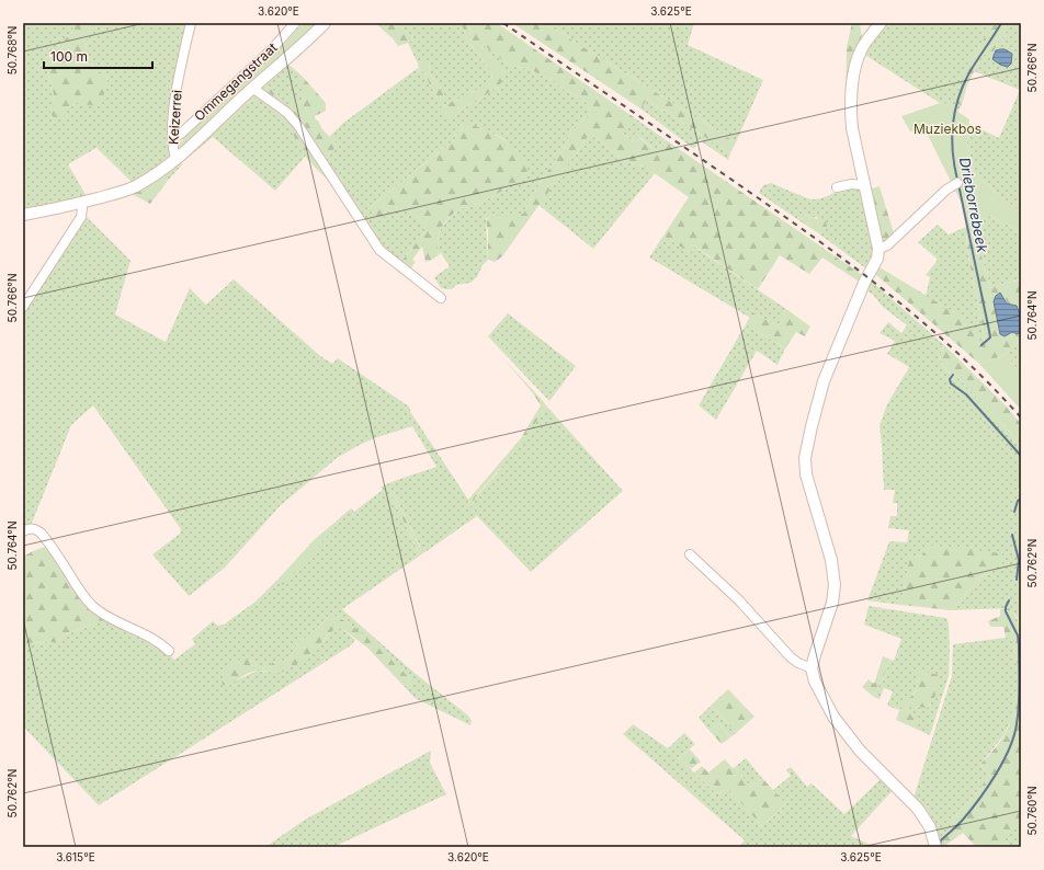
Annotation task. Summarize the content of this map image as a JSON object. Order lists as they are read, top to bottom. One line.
{"streets":{"street":["Ommegangstraat","Keizerrei"]},"crossings":[["Ommegangstraat","Keizerrei"]],"water":["Drieborrebeek"],"parks":["Muziekbos"],"scale_bar":"100 m","coordinates":["3.620°E","3.625°E","50.768°N","50.766°N","50.764°N","50.762°N","50.760°N","3.615°E"]}
